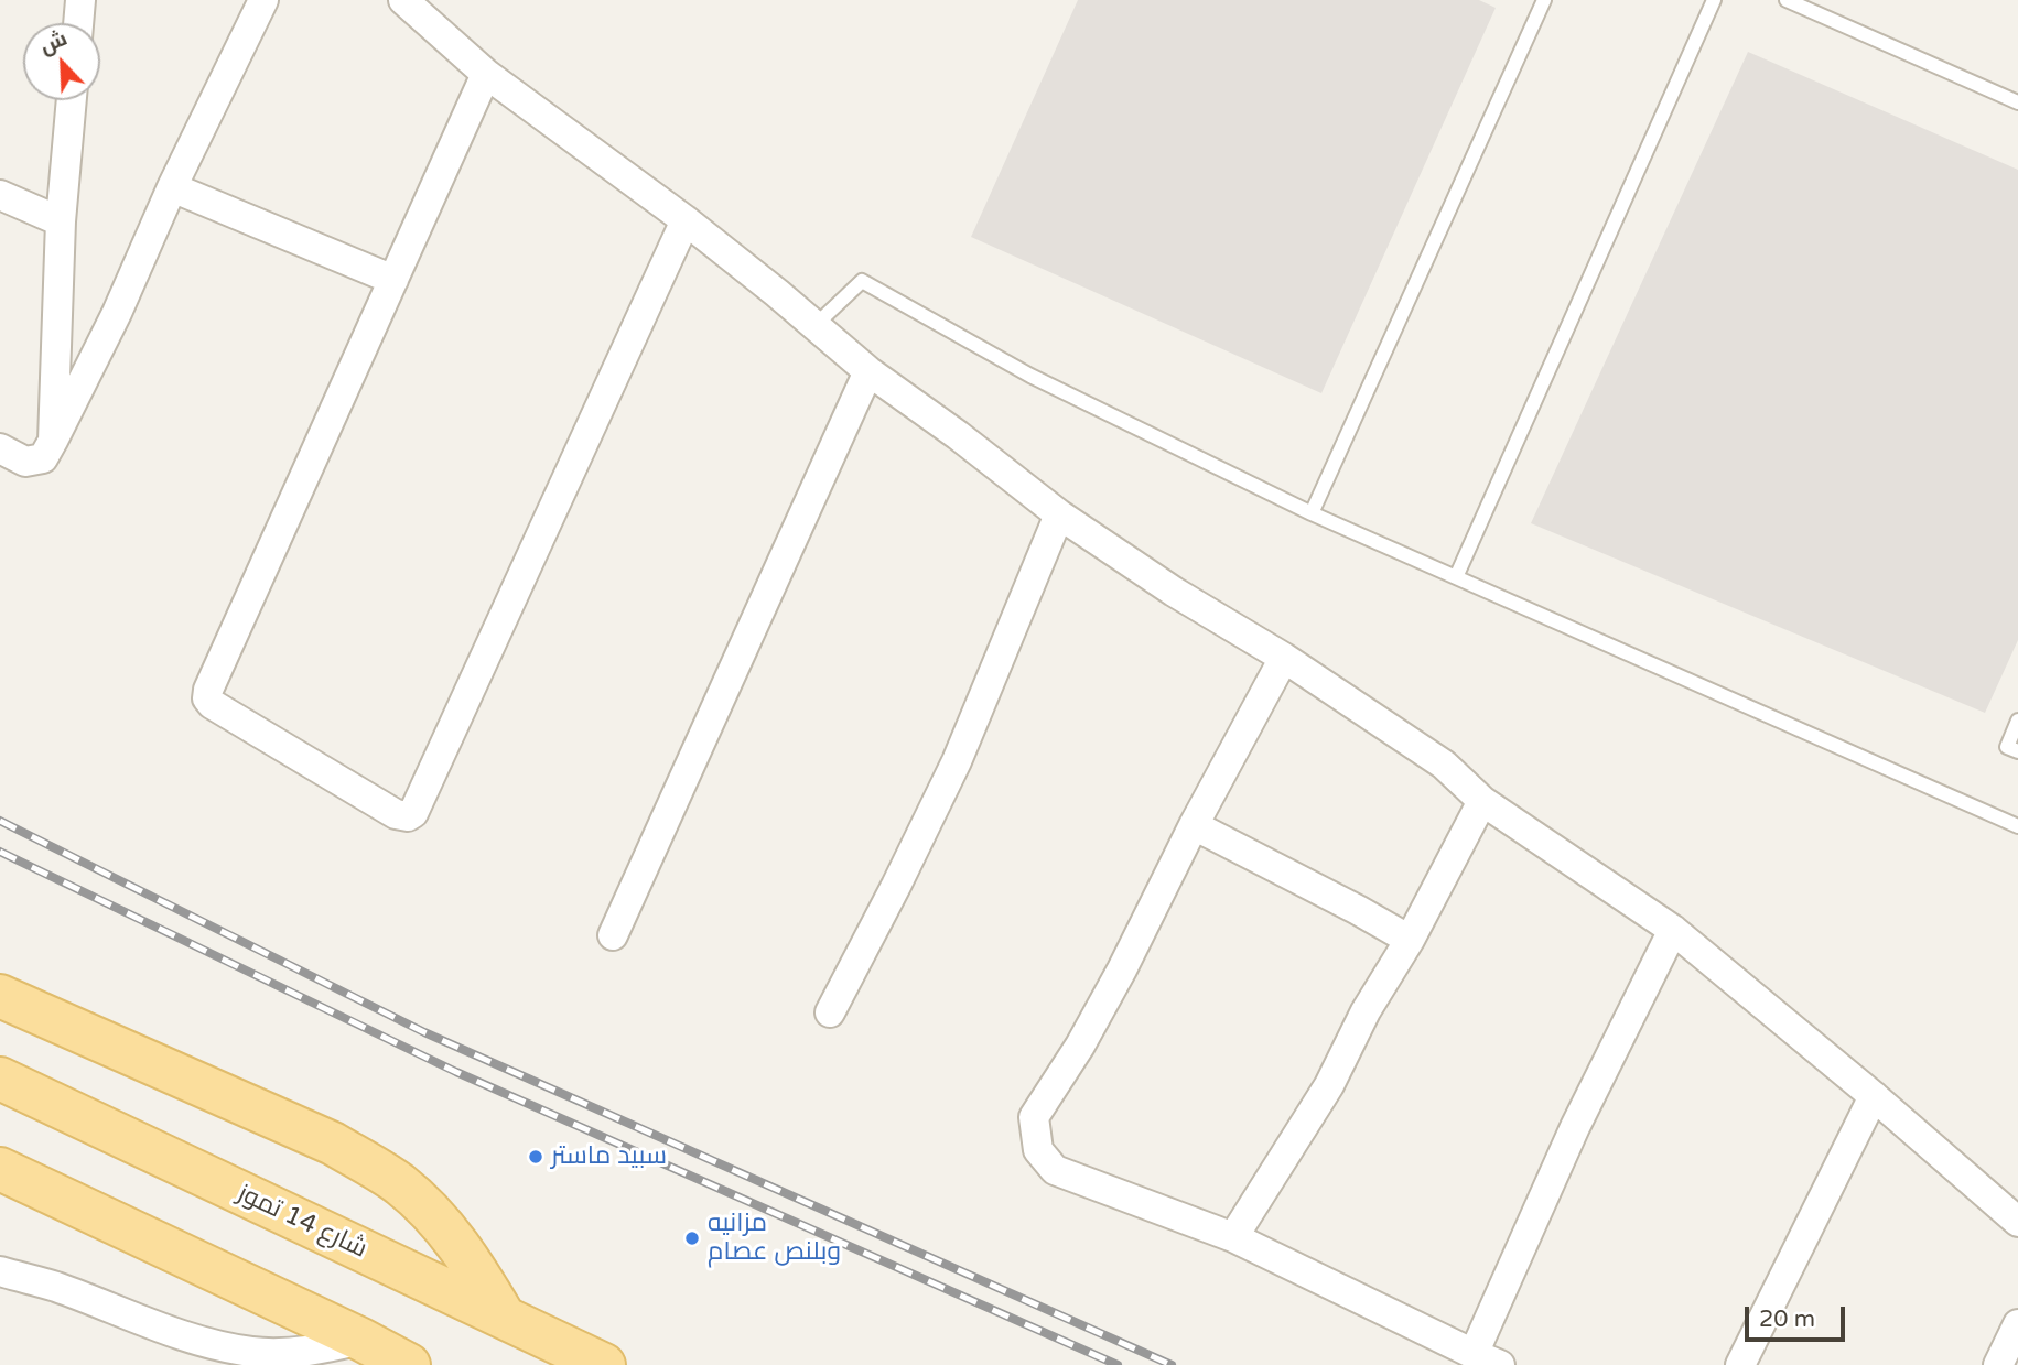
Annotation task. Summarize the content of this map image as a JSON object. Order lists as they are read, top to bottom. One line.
{"streets":{"main road":["شارع 14 تموز"]},"places":["سبيد ماستر","مزانيه وبلنص عصام"],"scale_bar":"20 m","north":"top left"}
